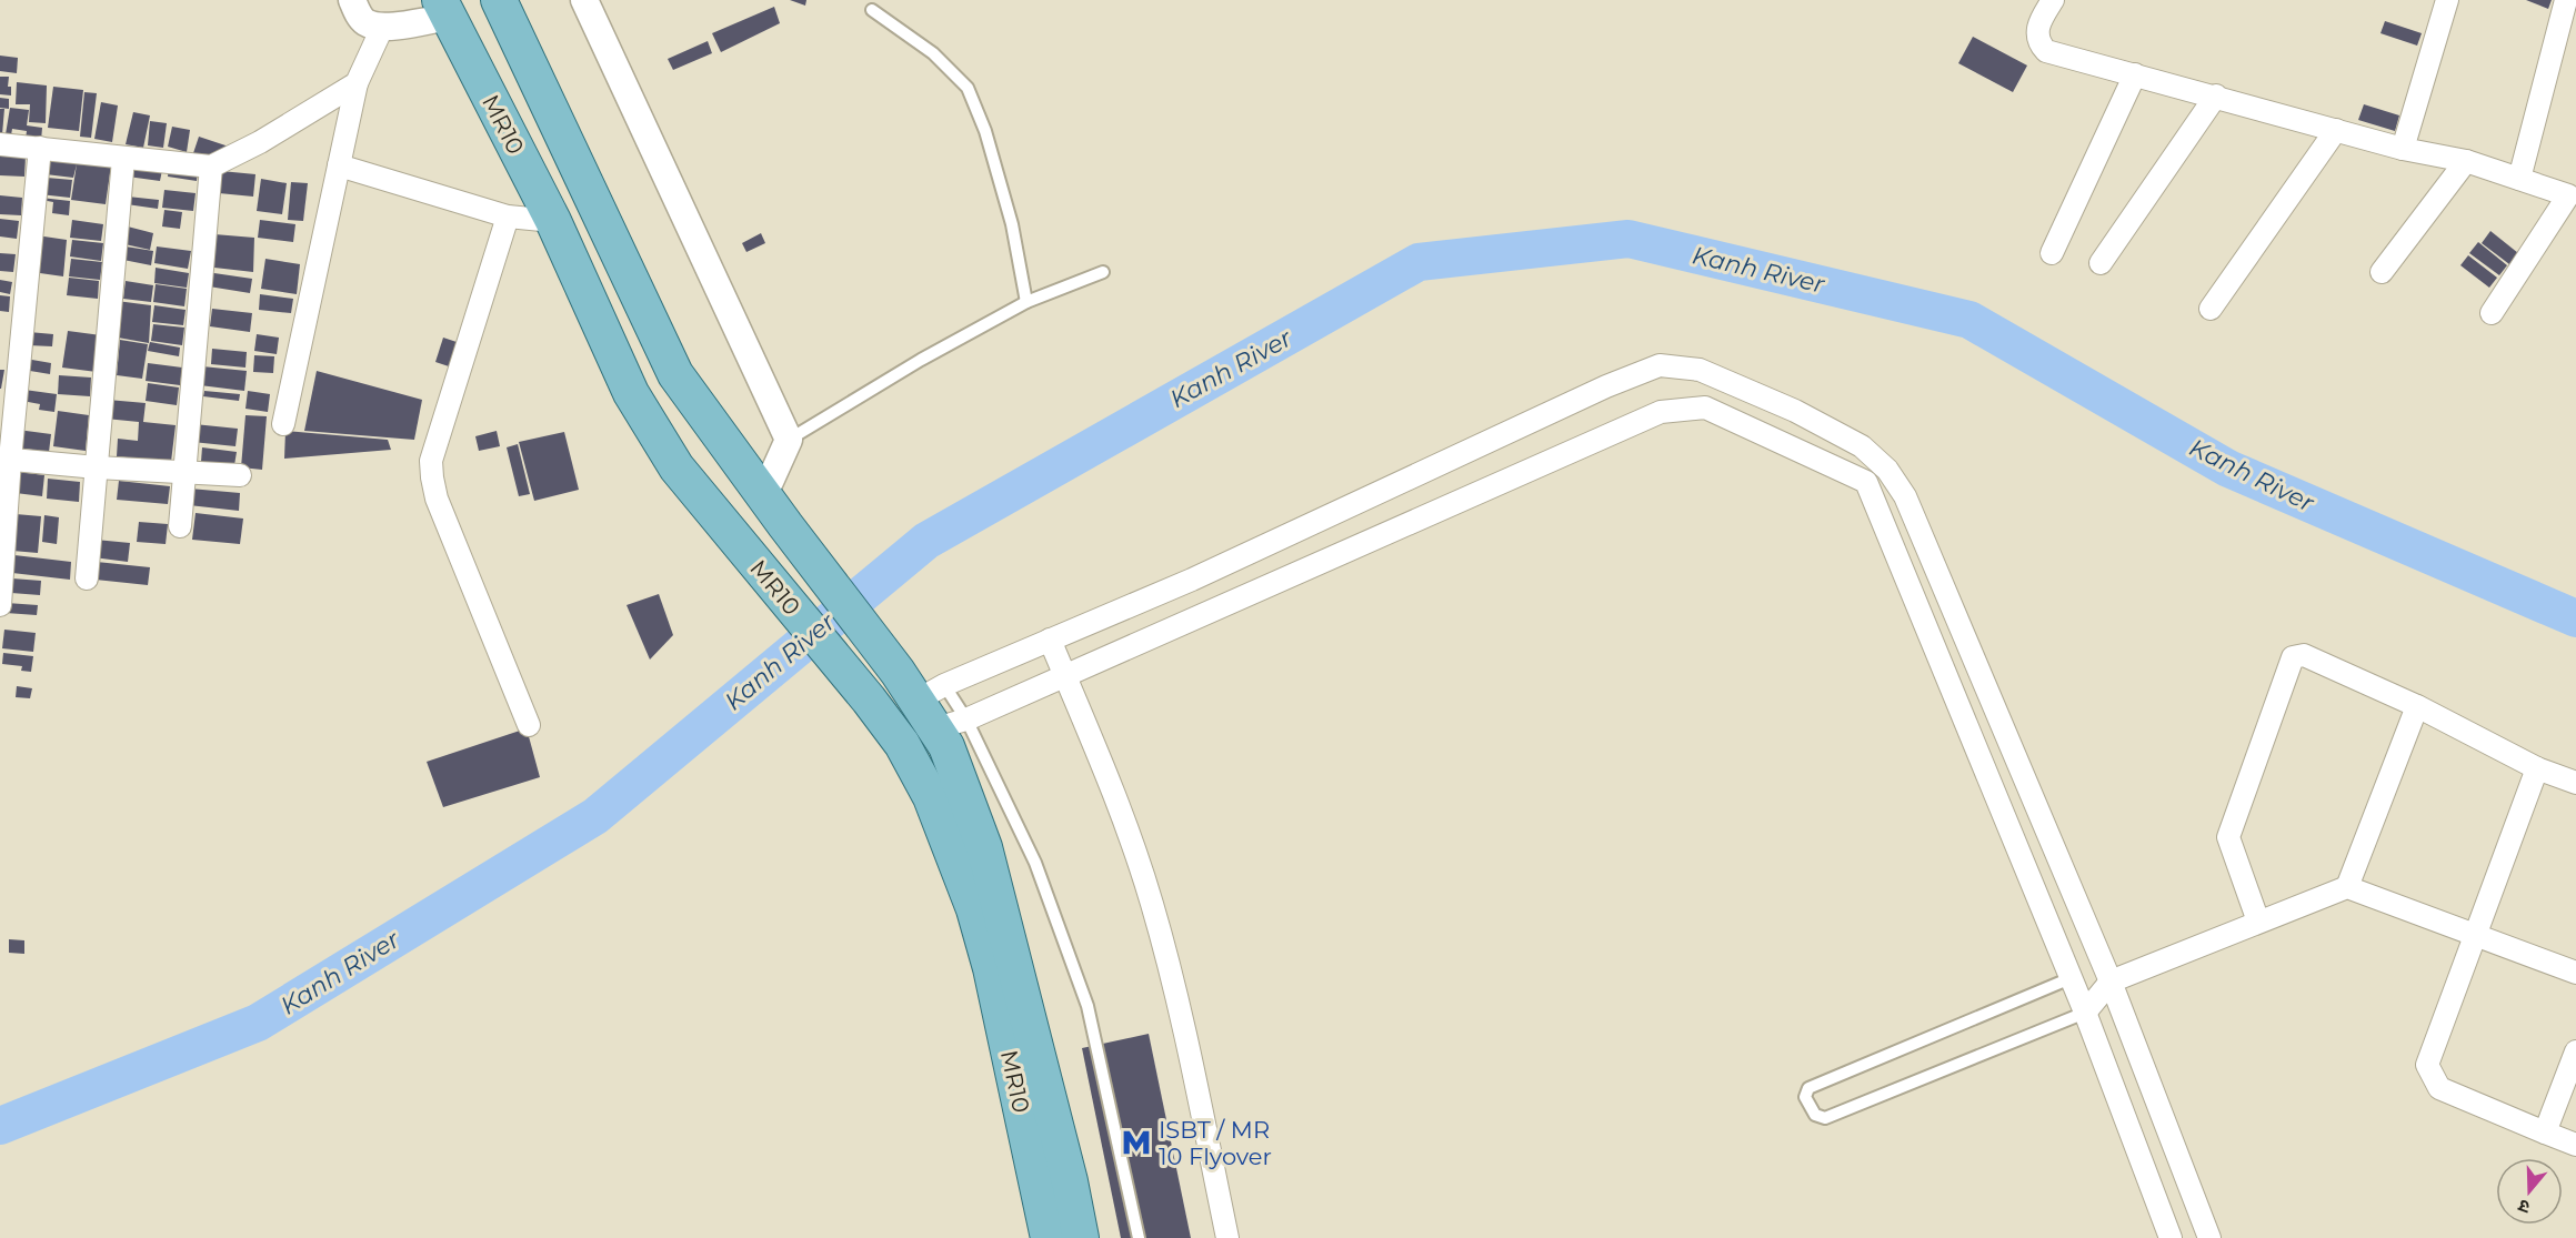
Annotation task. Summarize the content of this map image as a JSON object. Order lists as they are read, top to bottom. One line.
{"streets":{"main road":["MR10"]},"water":["Kanh River"],"places":{"metro station":["ISBT / MR 10 Flyover"]},"north":"bottom"}
